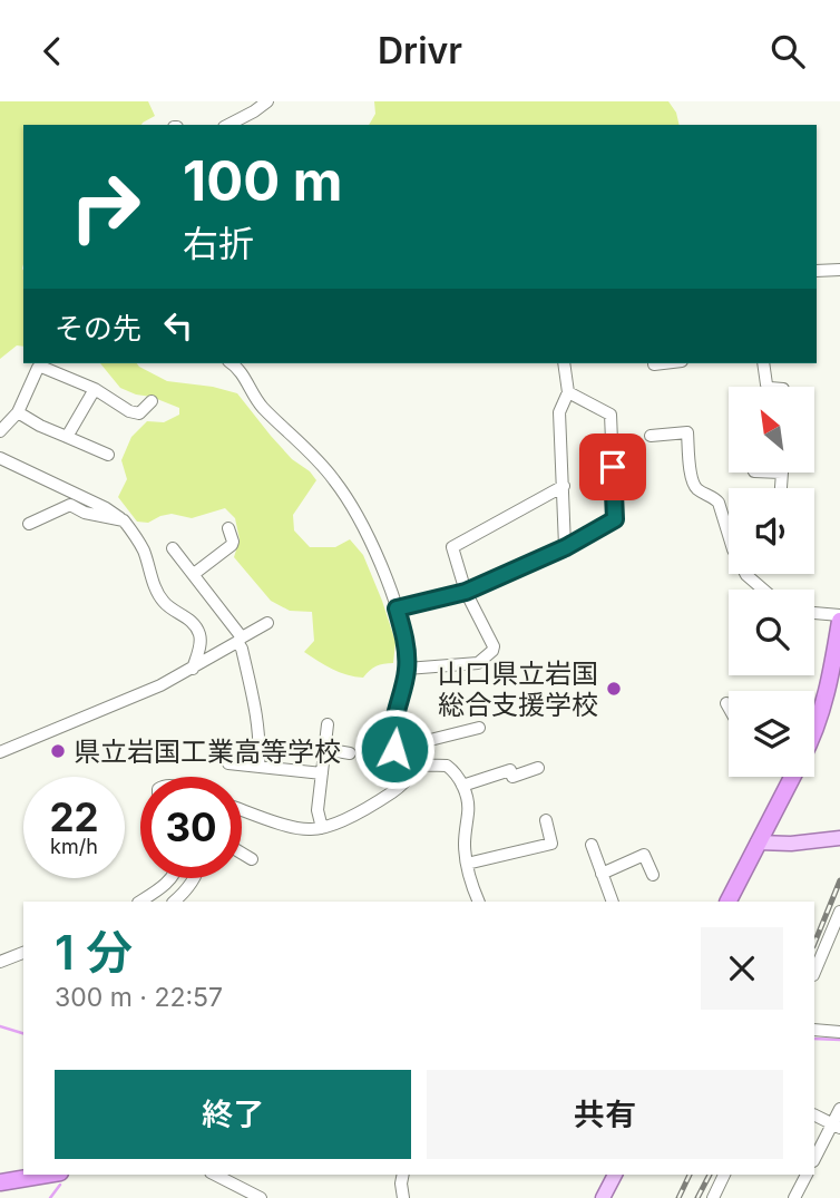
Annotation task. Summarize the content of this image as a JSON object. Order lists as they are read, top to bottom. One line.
{"places":["山口県立岩国 総合支援学校","県立岩国工業高等学校"],"north":"top left","page":{"header":"Drivr","turn":["100 m","右折"],"then":"その先","speed":"22 km/h","limit":"30","heading":["1 分","300 m · 22:57"],"buttons":["終了","共有"]}}
